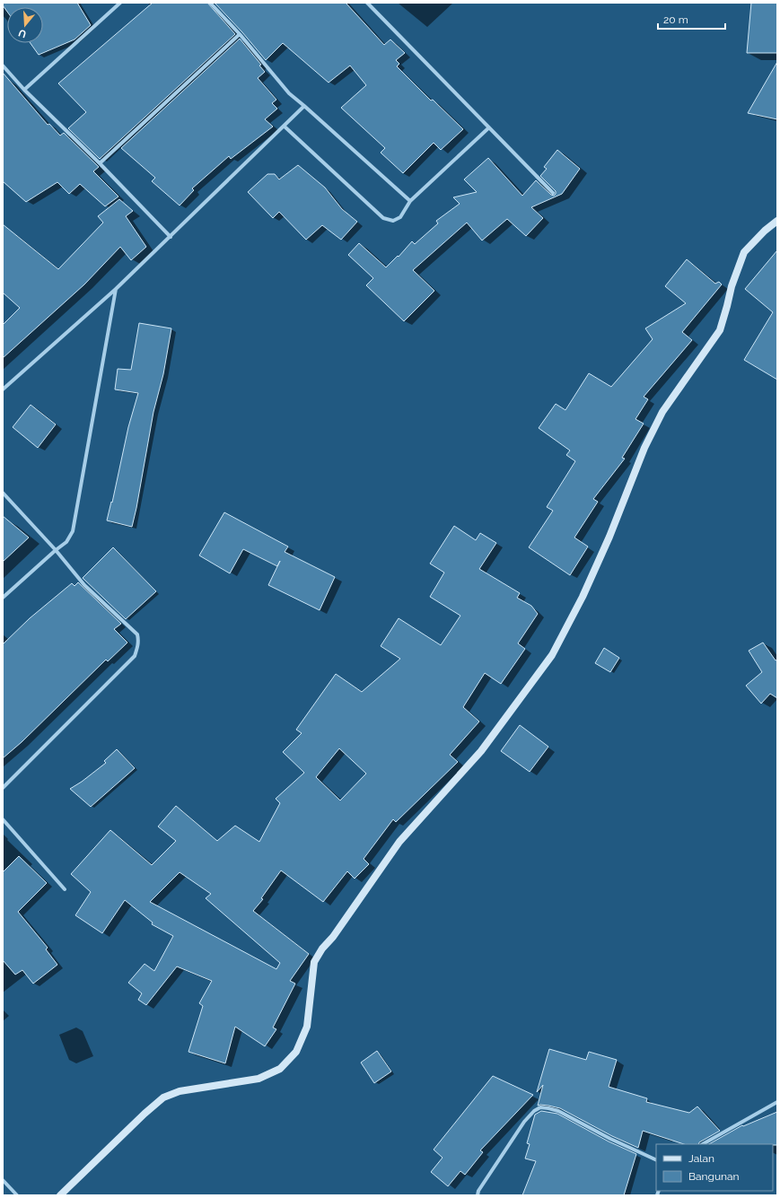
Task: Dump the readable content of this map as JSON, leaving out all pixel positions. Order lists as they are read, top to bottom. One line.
{"legend":["Jalan","Bangunan"],"scale_bar":"20 m","north":"bottom"}
